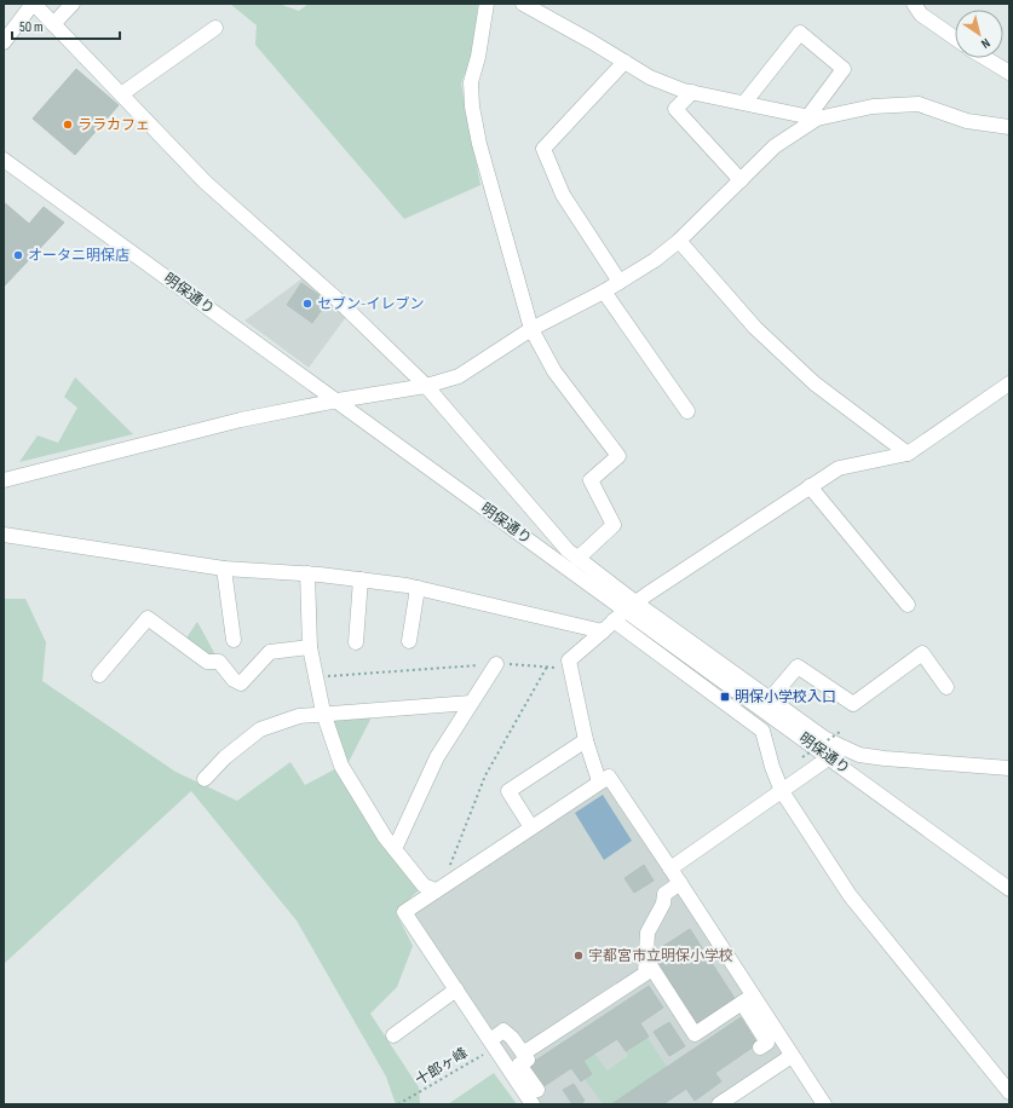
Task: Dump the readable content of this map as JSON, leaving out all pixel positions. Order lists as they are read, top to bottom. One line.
{"streets":{"street":["明保通り"],"path":["十郎ヶ峰"]},"places":{"other":["ララカフェ","オータニ明保店","セブン-イレブン","宇都宮市立明保小学校"],"transit":["明保小学校入口"]},"scale_bar":"50 m","north":"bottom right"}
